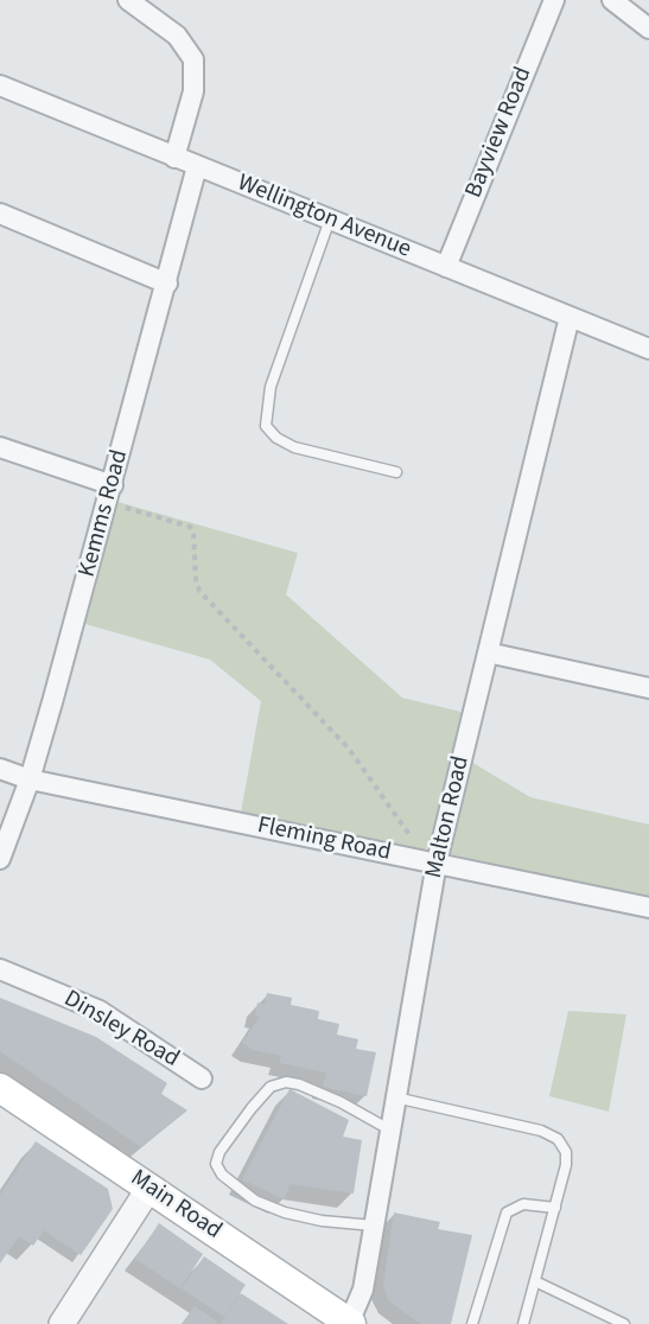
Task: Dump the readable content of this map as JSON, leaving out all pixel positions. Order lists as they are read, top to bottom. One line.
{"streets":{"main road":["Main Road"],"street":["Bayview Road","Wellington Avenue","Kemms Road","Malton Road","Fleming Road","Dinsley Road"]},"crossings":[["Bayview Road","Wellington Avenue"],["Wellington Avenue","Kemms Road"],["Wellington Avenue","Malton Road"],["Kemms Road","Fleming Road"],["Malton Road","Fleming Road"],["Malton Road","Main Road"]]}
